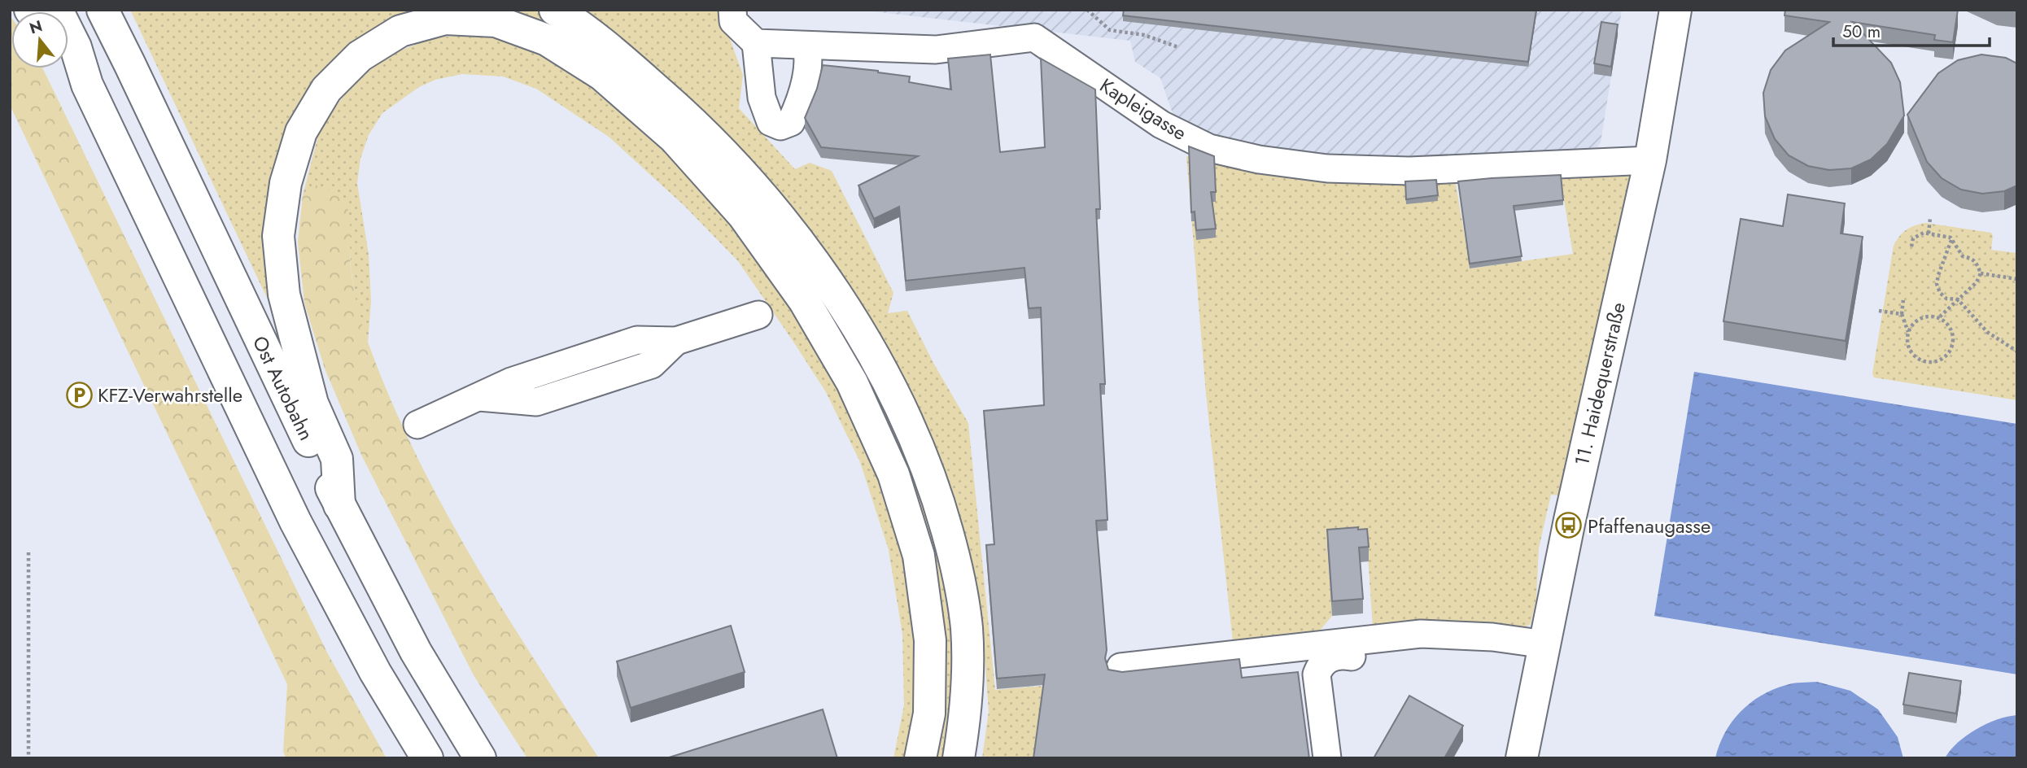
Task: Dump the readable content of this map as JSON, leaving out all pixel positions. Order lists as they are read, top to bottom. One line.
{"streets":{"main road":["11. Haidequerstraße","Ost Autobahn"],"street":["Kapleigasse"]},"crossings":[["Kapleigasse","11. Haidequerstraße"]],"places":{"parking":["KFZ-Verwahrstelle"],"bus stop":["Pfaffenaugasse"]},"scale_bar":"50 m","north":"top"}
